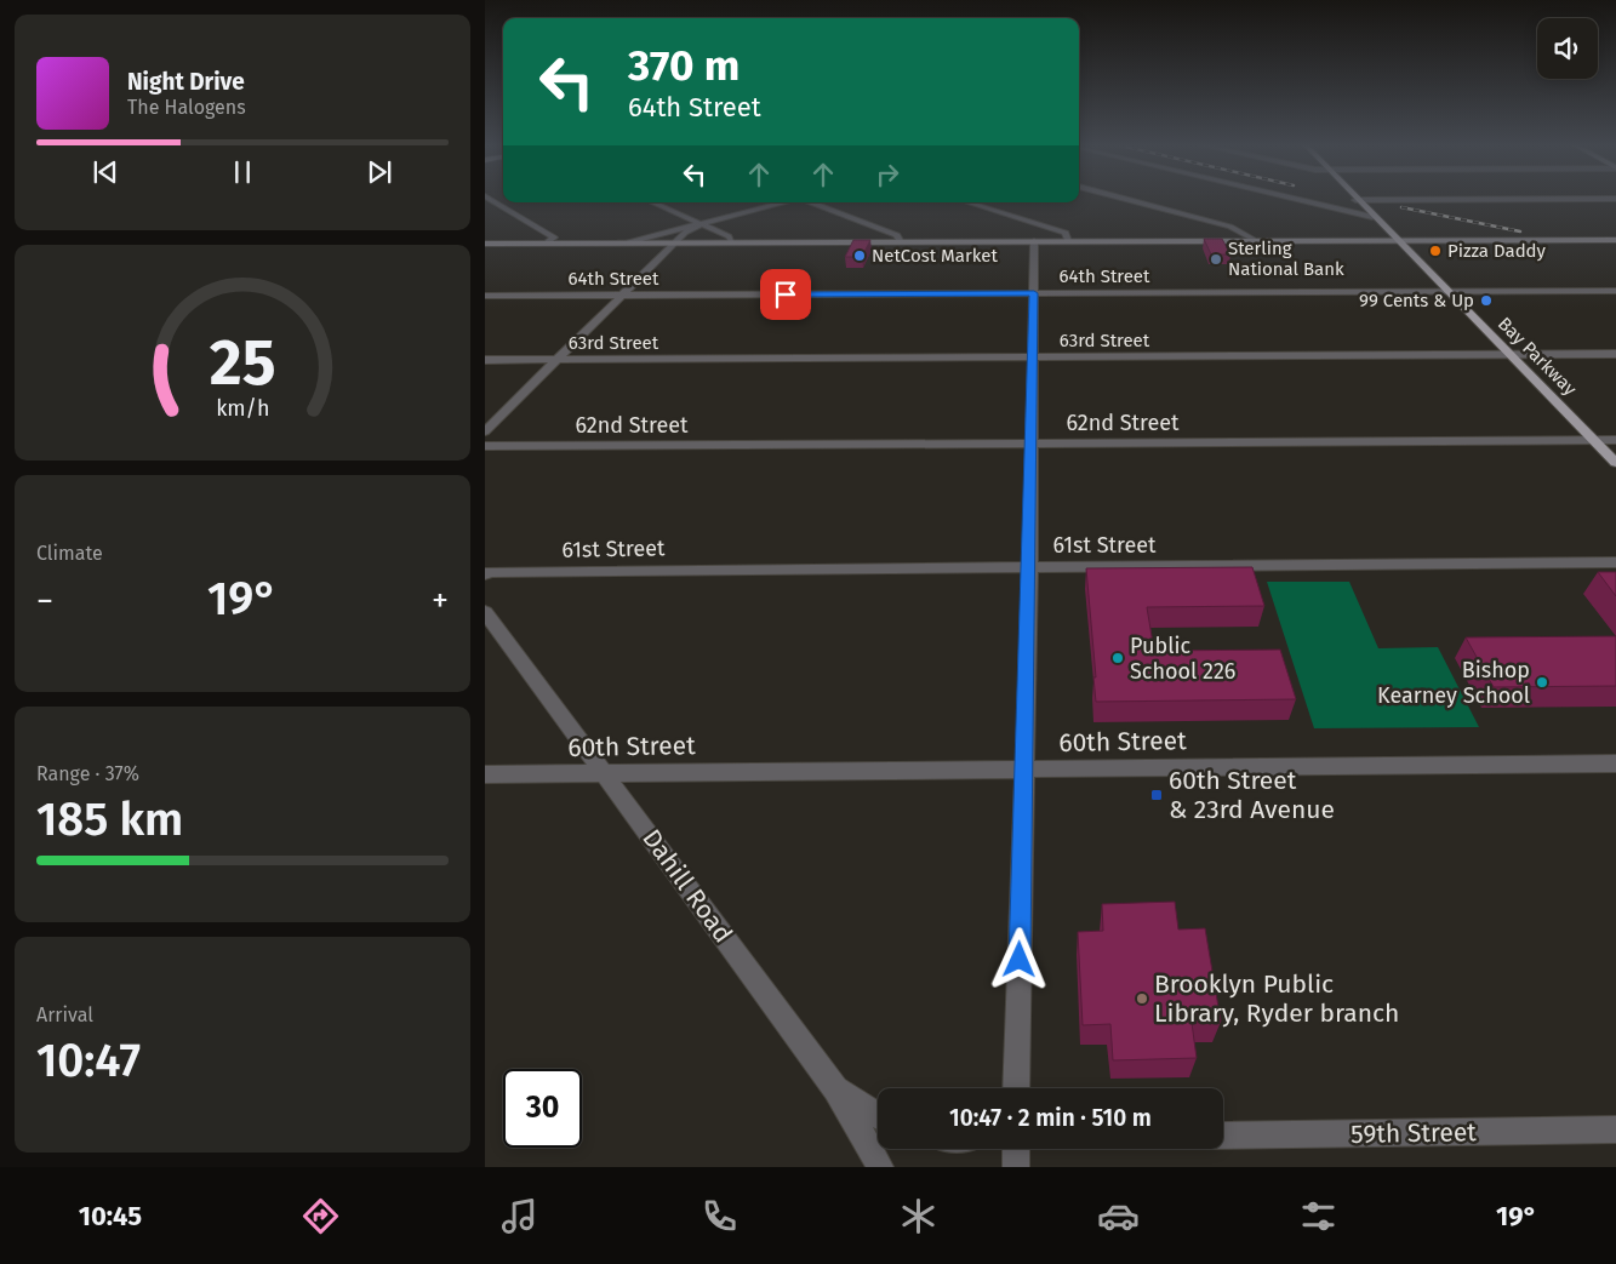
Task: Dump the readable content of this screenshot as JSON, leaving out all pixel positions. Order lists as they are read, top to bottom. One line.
{"streets":{"main road":["Bay Parkway"],"street":["64th Street","63rd Street","62nd Street","61st Street","60th Street","Dahill Road","59th Street"]},"crossings":[["64th Street","Bay Parkway"],["63rd Street","Bay Parkway"],["Bay Parkway","62nd Street"],["60th Street","Dahill Road"]],"places":{"other":["Pizza Daddy","NetCost Market","Sterling National Bank","99 Cents & Up","Public School 226","Bishop Kearney School","Brooklyn Public Library, Ryder branch"],"transit":["60th Street & 23rd Avenue"]},"page":{"turn":["370 m","64th Street"],"song":["Night Drive","The Halogens"],"tile":["Climate",["Range · 37%","185 km"],["Arrival","10:47"]],"heat":["−","19°","+"],"limit":"30","trip":"10:47 · 2 min · 510 m","tabs":["10:45","19°"],"gauge":["25","km/h"]}}
